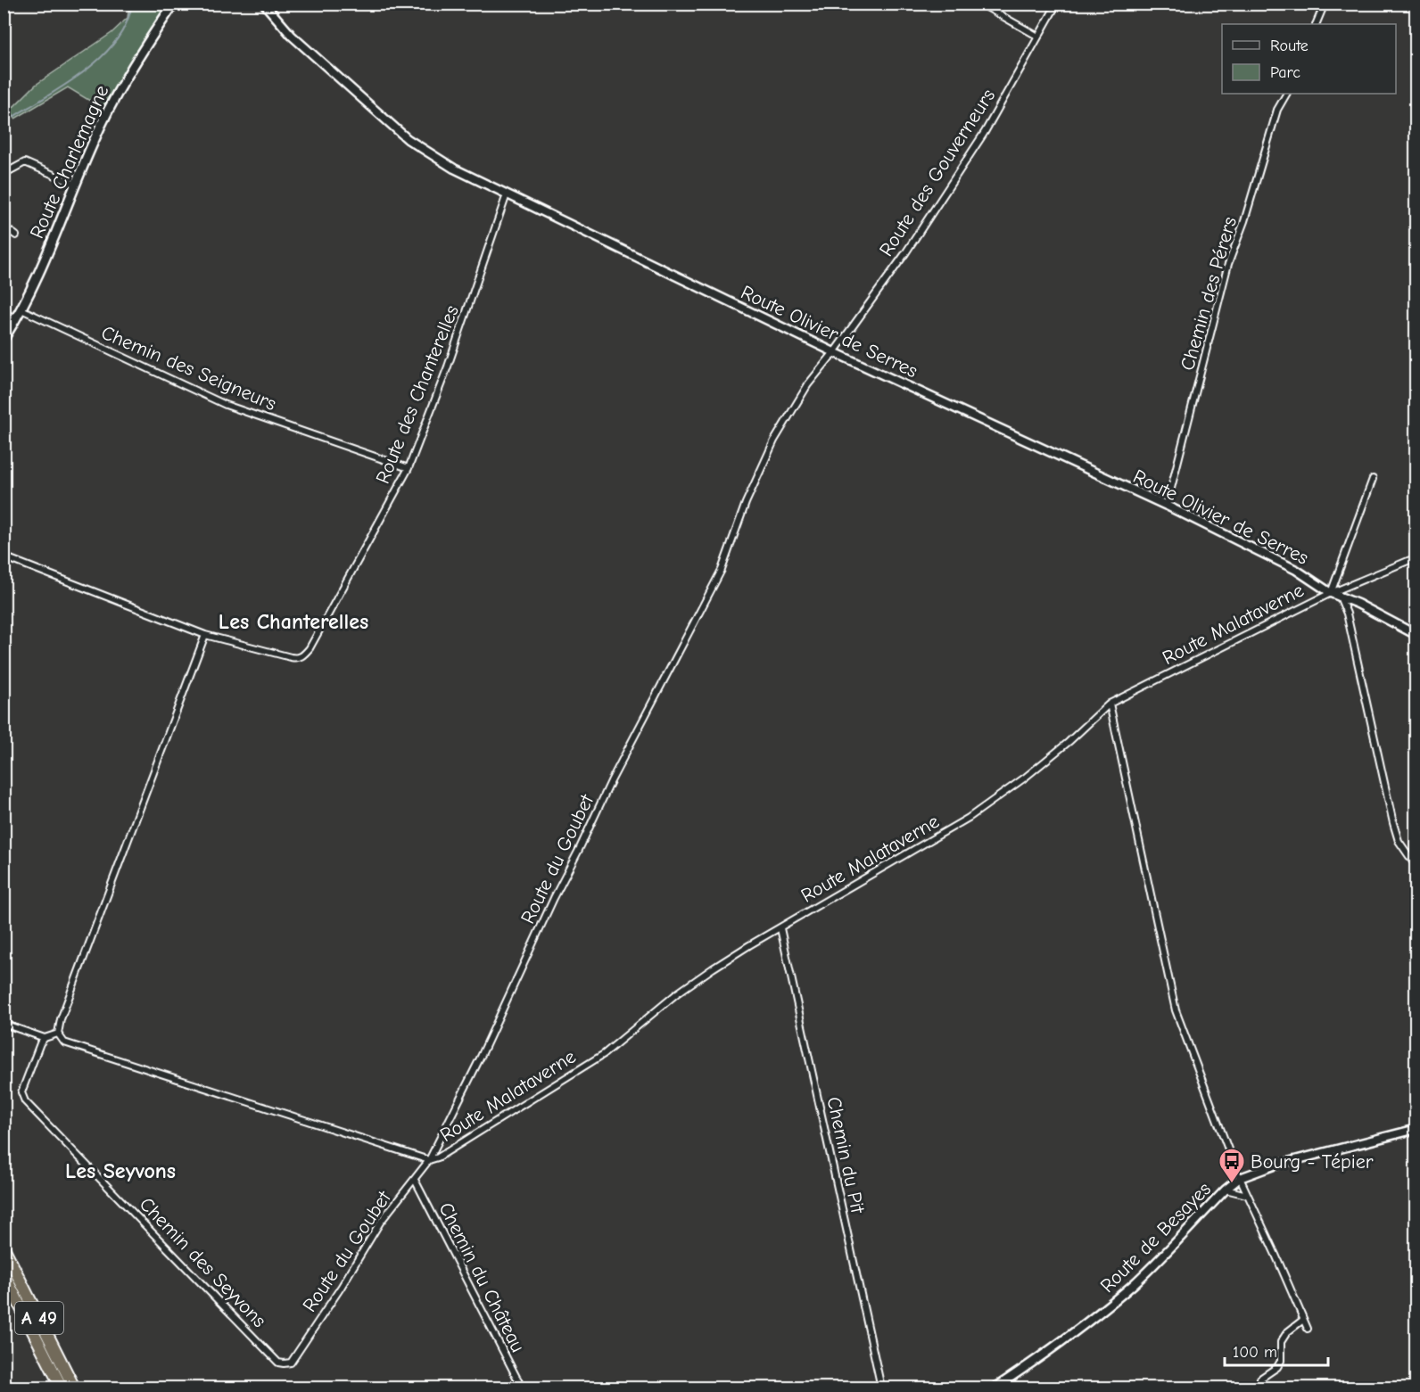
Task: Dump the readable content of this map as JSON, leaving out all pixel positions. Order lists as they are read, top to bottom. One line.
{"streets":{"highway":["A 49"],"main road":["Route Charlemagne"],"street":["Route des Gouverneurs","Chemin des Pérers","Route Olivier de Serres","Chemin des Seigneurs","Route des Chanterelles","Route Malataverne","Route du Goubet","Chemin du Pit","Route de Besayes","Chemin des Seyvons","Chemin du Château"]},"crossings":[["Route Charlemagne","Chemin des Seigneurs"],["Route des Gouverneurs","Route Olivier de Serres"],["Route des Gouverneurs","Route du Goubet"],["Chemin des Pérers","Route Olivier de Serres"],["Route Olivier de Serres","Route des Chanterelles"],["Route Olivier de Serres","Route Malataverne"],["Route Olivier de Serres","Route du Goubet"],["Chemin des Seigneurs","Route des Chanterelles"],["Route Malataverne","Route du Goubet"],["Route Malataverne","Chemin du Pit"],["Route du Goubet","Chemin des Seyvons"],["Route du Goubet","Chemin du Château"]],"districts":["Les Chanterelles","Les Seyvons"],"places":{"bus stop":["Bourg - Tépier"]},"legend":["Route","Parc"],"scale_bar":"100 m"}
